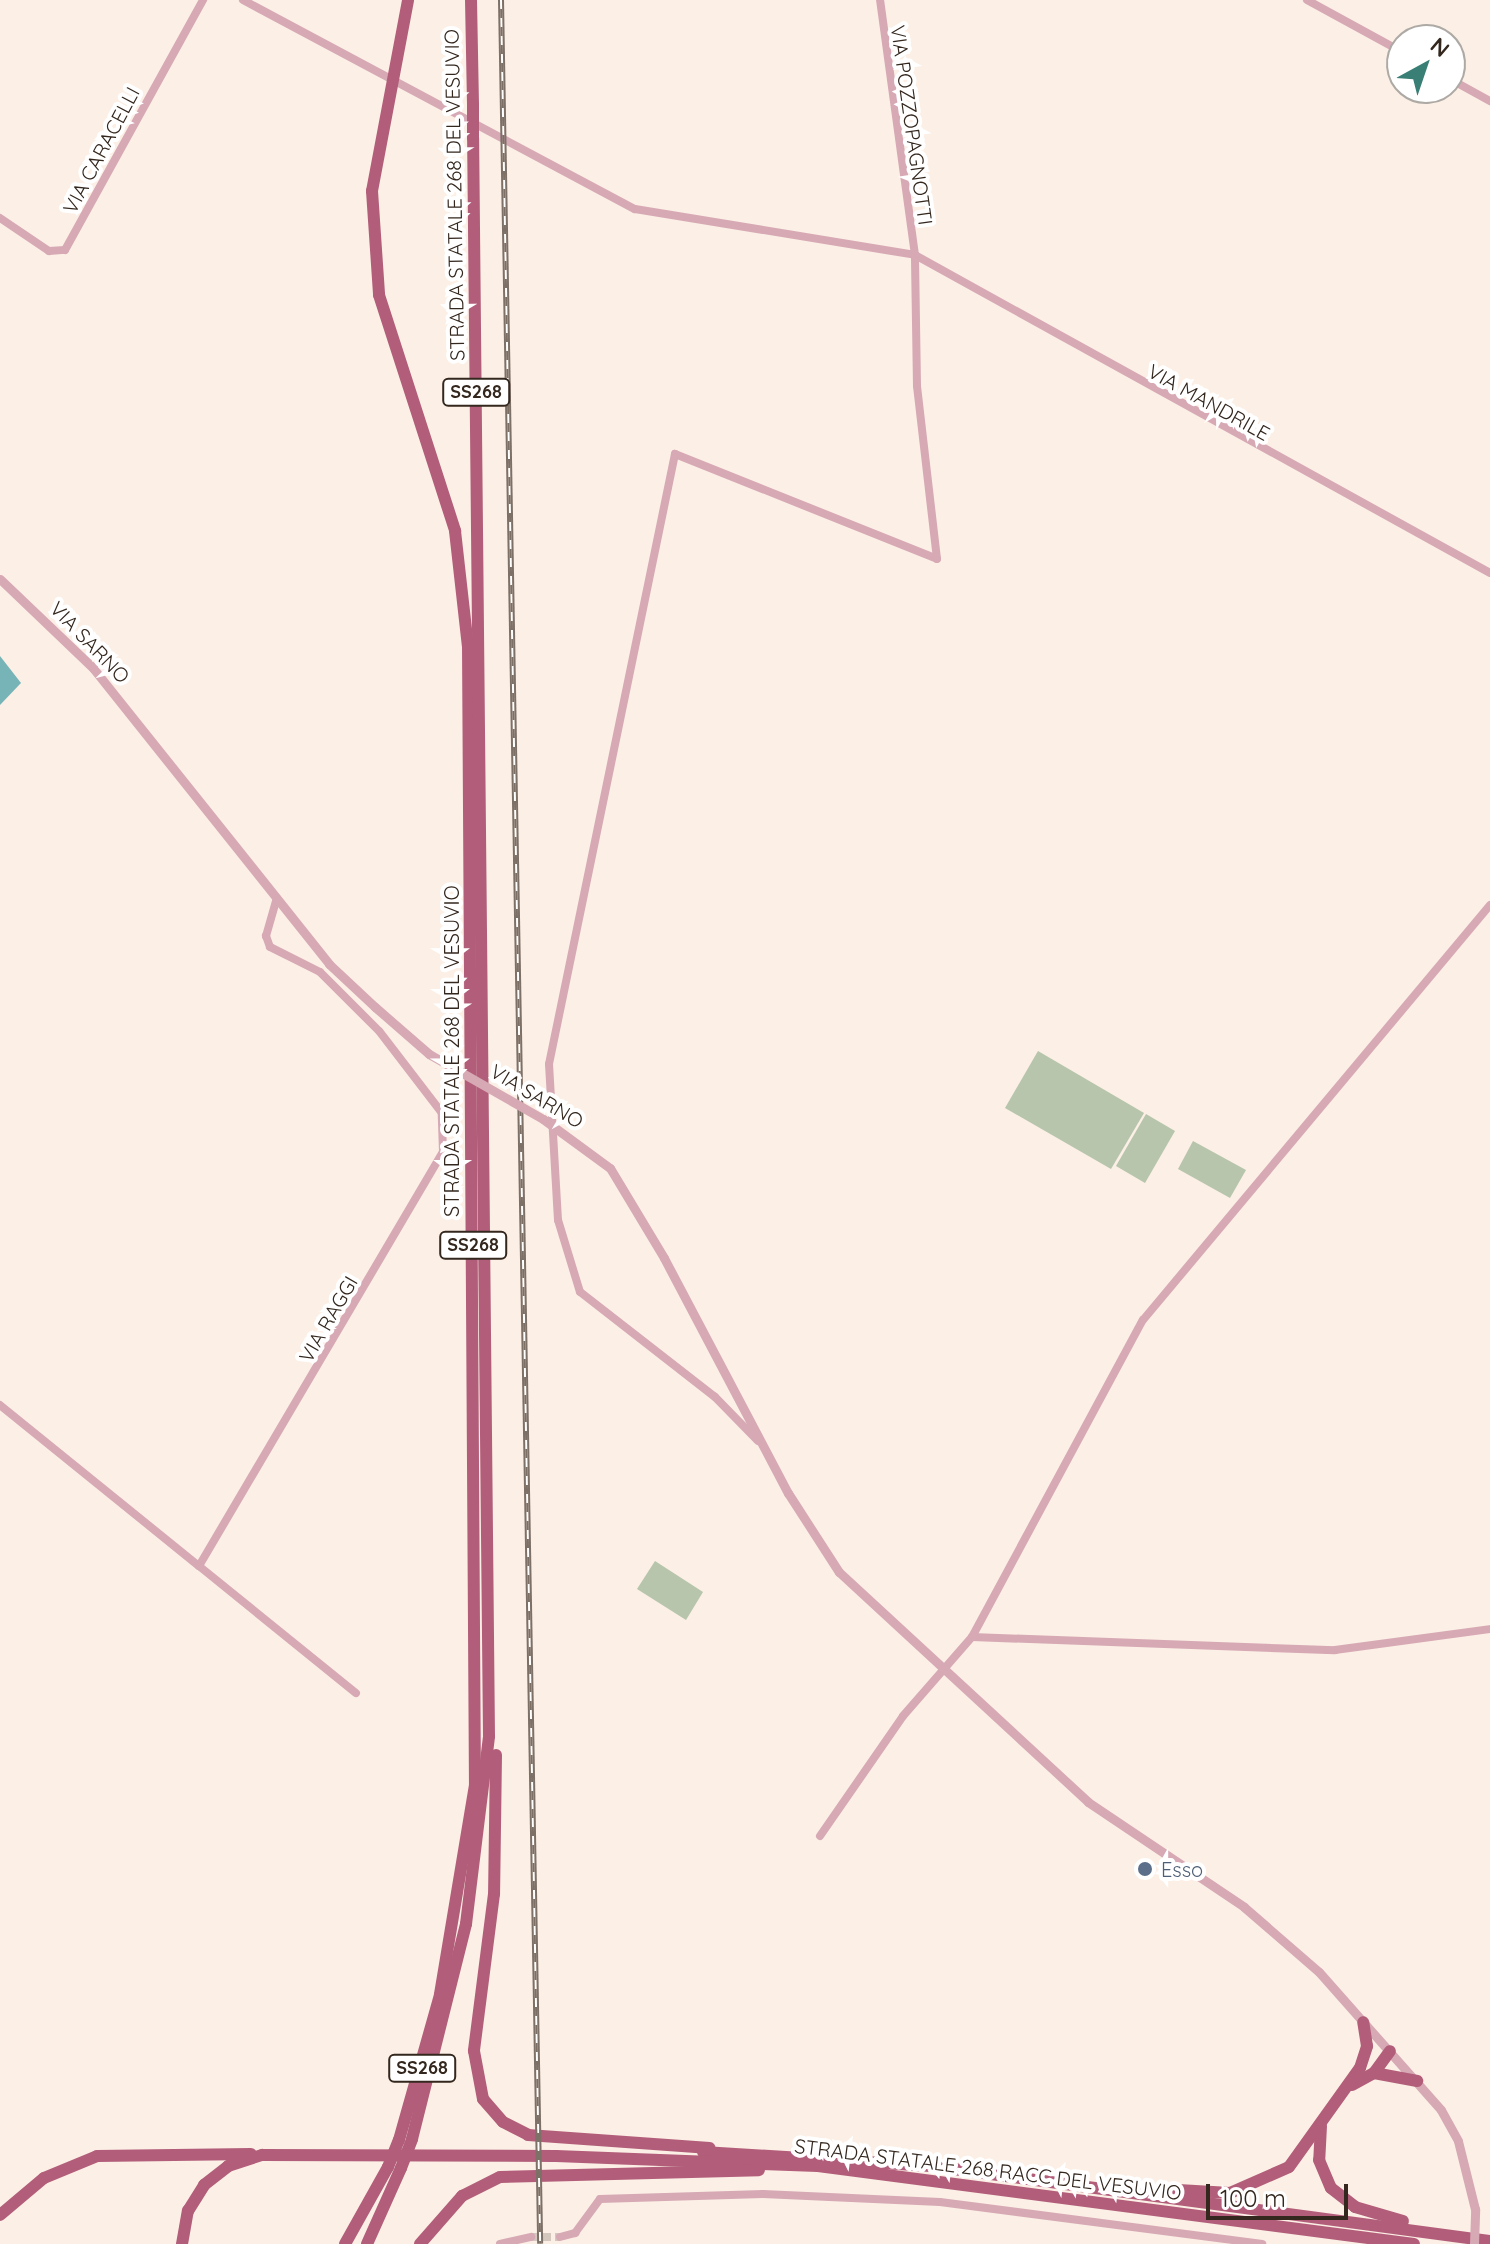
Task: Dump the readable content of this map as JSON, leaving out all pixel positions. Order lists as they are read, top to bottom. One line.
{"streets":{"highway":["STRADA STATALE 268 DEL VESUVIO","SS268","STRADA STATALE 268 RACC DEL VESUVIO"],"street":["VIA POZZOPAGNOTTI","VIA CARACELLI","VIA MANDRILE","VIA SARNO","VIA RAGGI"]},"crossings":[["VIA POZZOPAGNOTTI","VIA MANDRILE"],["VIA POZZOPAGNOTTI","VIA SARNO"],["VIA SARNO","VIA RAGGI"]],"places":["Esso"],"scale_bar":"100 m","north":"top right"}
